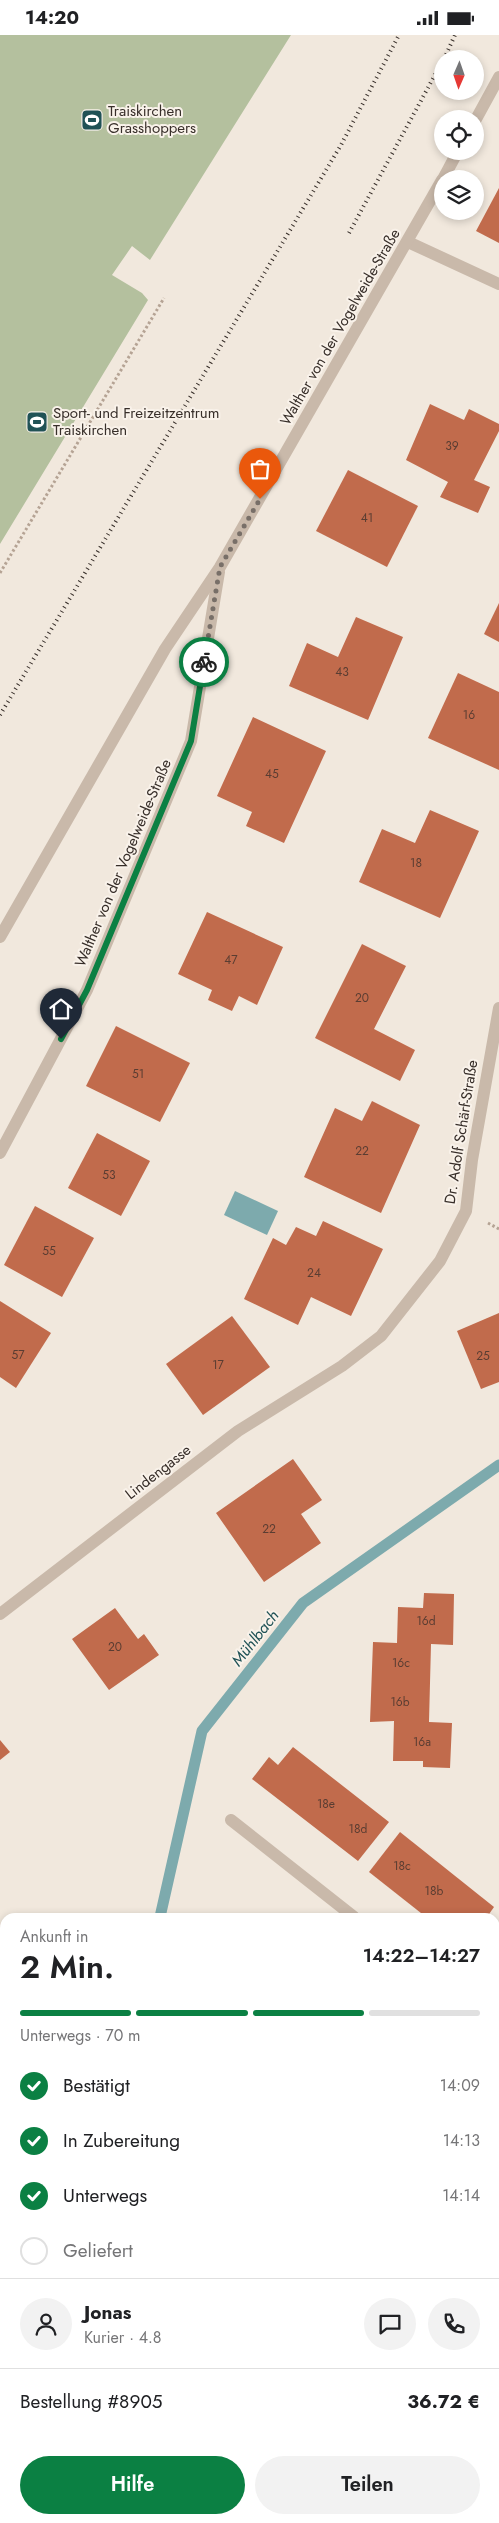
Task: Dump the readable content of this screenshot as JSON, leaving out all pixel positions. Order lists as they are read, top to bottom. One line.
{"streets":{"street":["Walther von der Vogelweide-Straße","Dr. Adolf Schärf-Straße","Lindengasse"]},"crossings":[["Dr. Adolf Schärf-Straße","Lindengasse"]],"water":["Mühlbach"],"places":{"sports":["Traiskirchen Grasshoppers","Sport- und Freizeitzentrum Traiskirchen"]},"house_numbers":["39","41","43","16","45","18","47","20","51","22","53","55","24","57","25","17","22","16d","20","16c","16b","16a","18e","18d","18c","18b"],"north":"bottom","page":{"status":"14:20","heading":["2 Min.","Ankunft in","14:22–14:27"],"panel":["Jonas","Kurier · 4.8","Bestellung #8905","36.72 €"],"bar":"Unterwegs · 70 m","list":[["Bestätigt","14:09"],["In Zubereitung","14:13"],["Unterwegs","14:14"],"Geliefert"],"buttons":["Hilfe","Teilen"]}}
